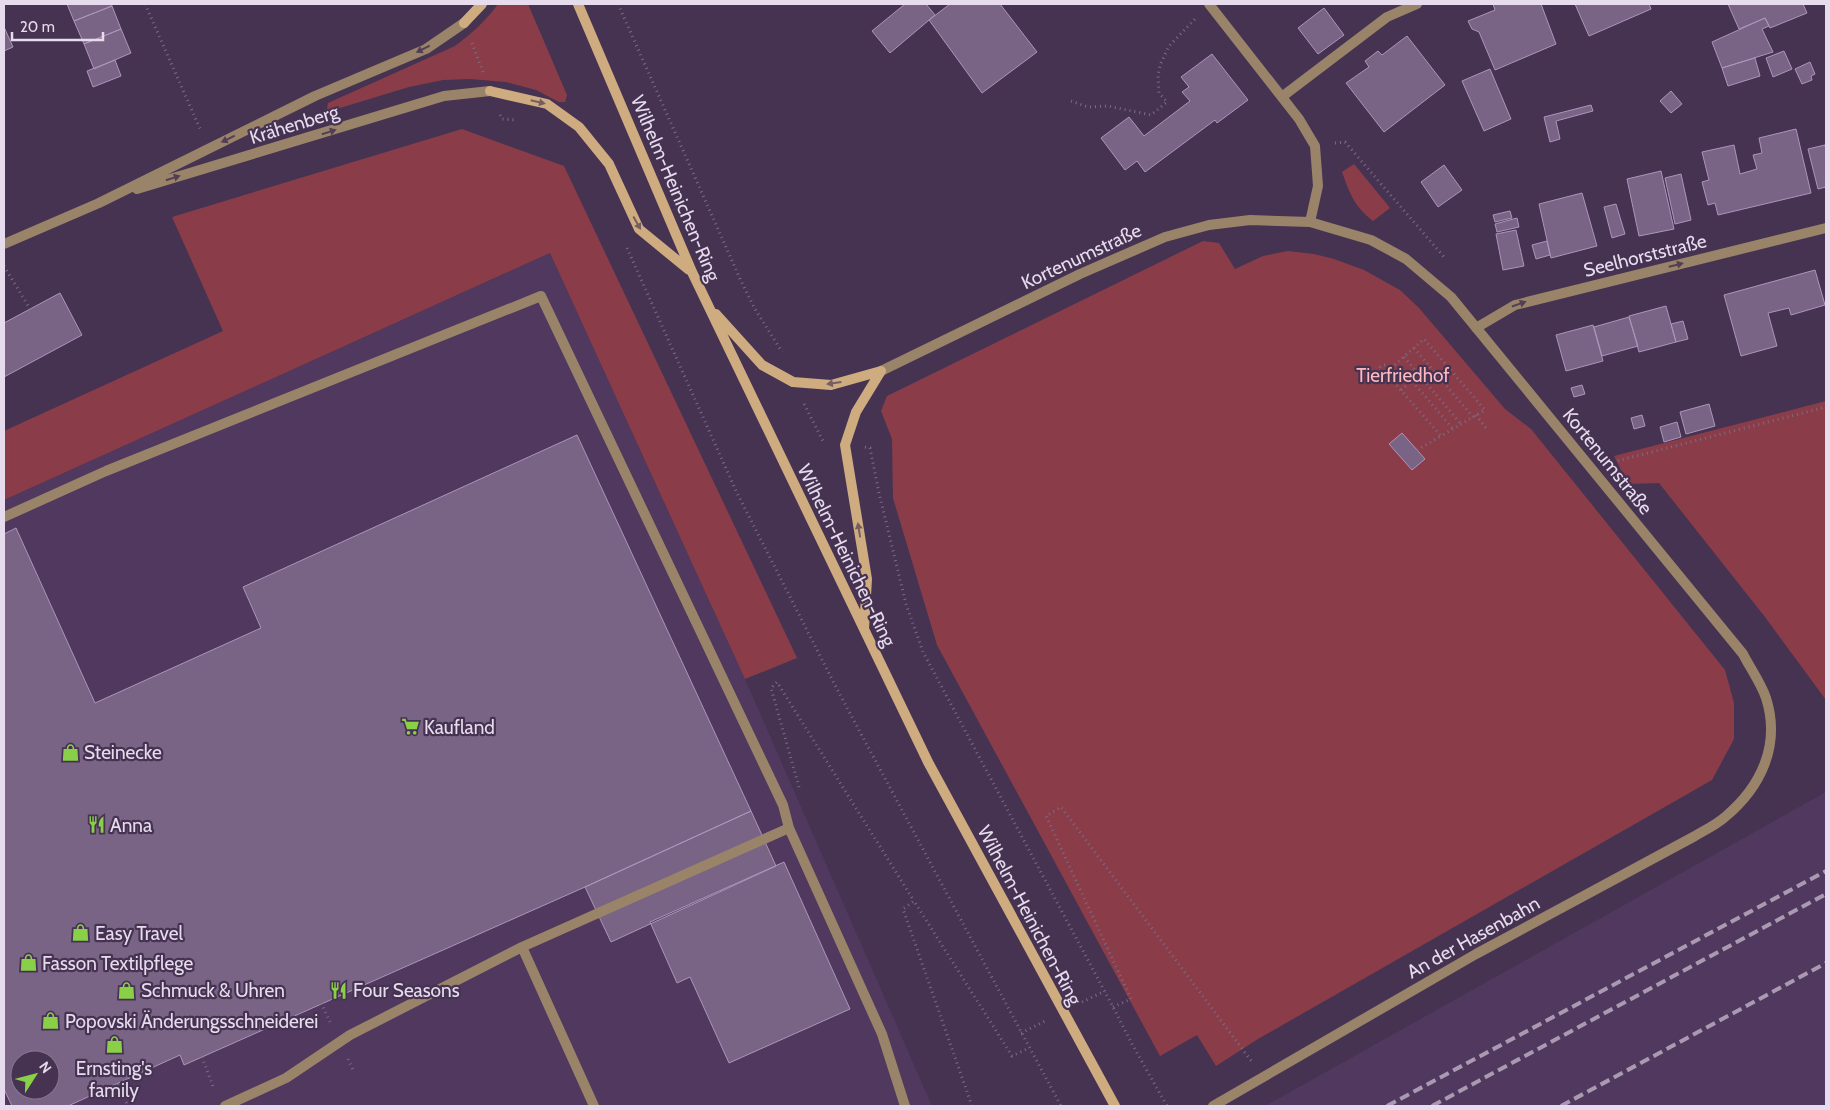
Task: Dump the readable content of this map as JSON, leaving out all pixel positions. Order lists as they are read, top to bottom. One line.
{"streets":{"main road":["Wilhelm-Heinichen-Ring"],"street":["Krähenberg","Seelhorststraße","Kortenumstraße","An der Hasenbahn"]},"crossings":[["Seelhorststraße","Kortenumstraße"],["Kortenumstraße","An der Hasenbahn"]],"one_way":["Seelhorststraße"],"parks":["Tierfriedhof"],"places":{"supermarket":["Kaufland"],"shop":["Steinecke","Easy Travel","Fasson Textilpflege","Schmuck & Uhren","Popovski Änderungsschneiderei","Ernsting's family"],"restaurant":["Anna","Four Seasons"]},"scale_bar":"20 m","north":"top right"}
